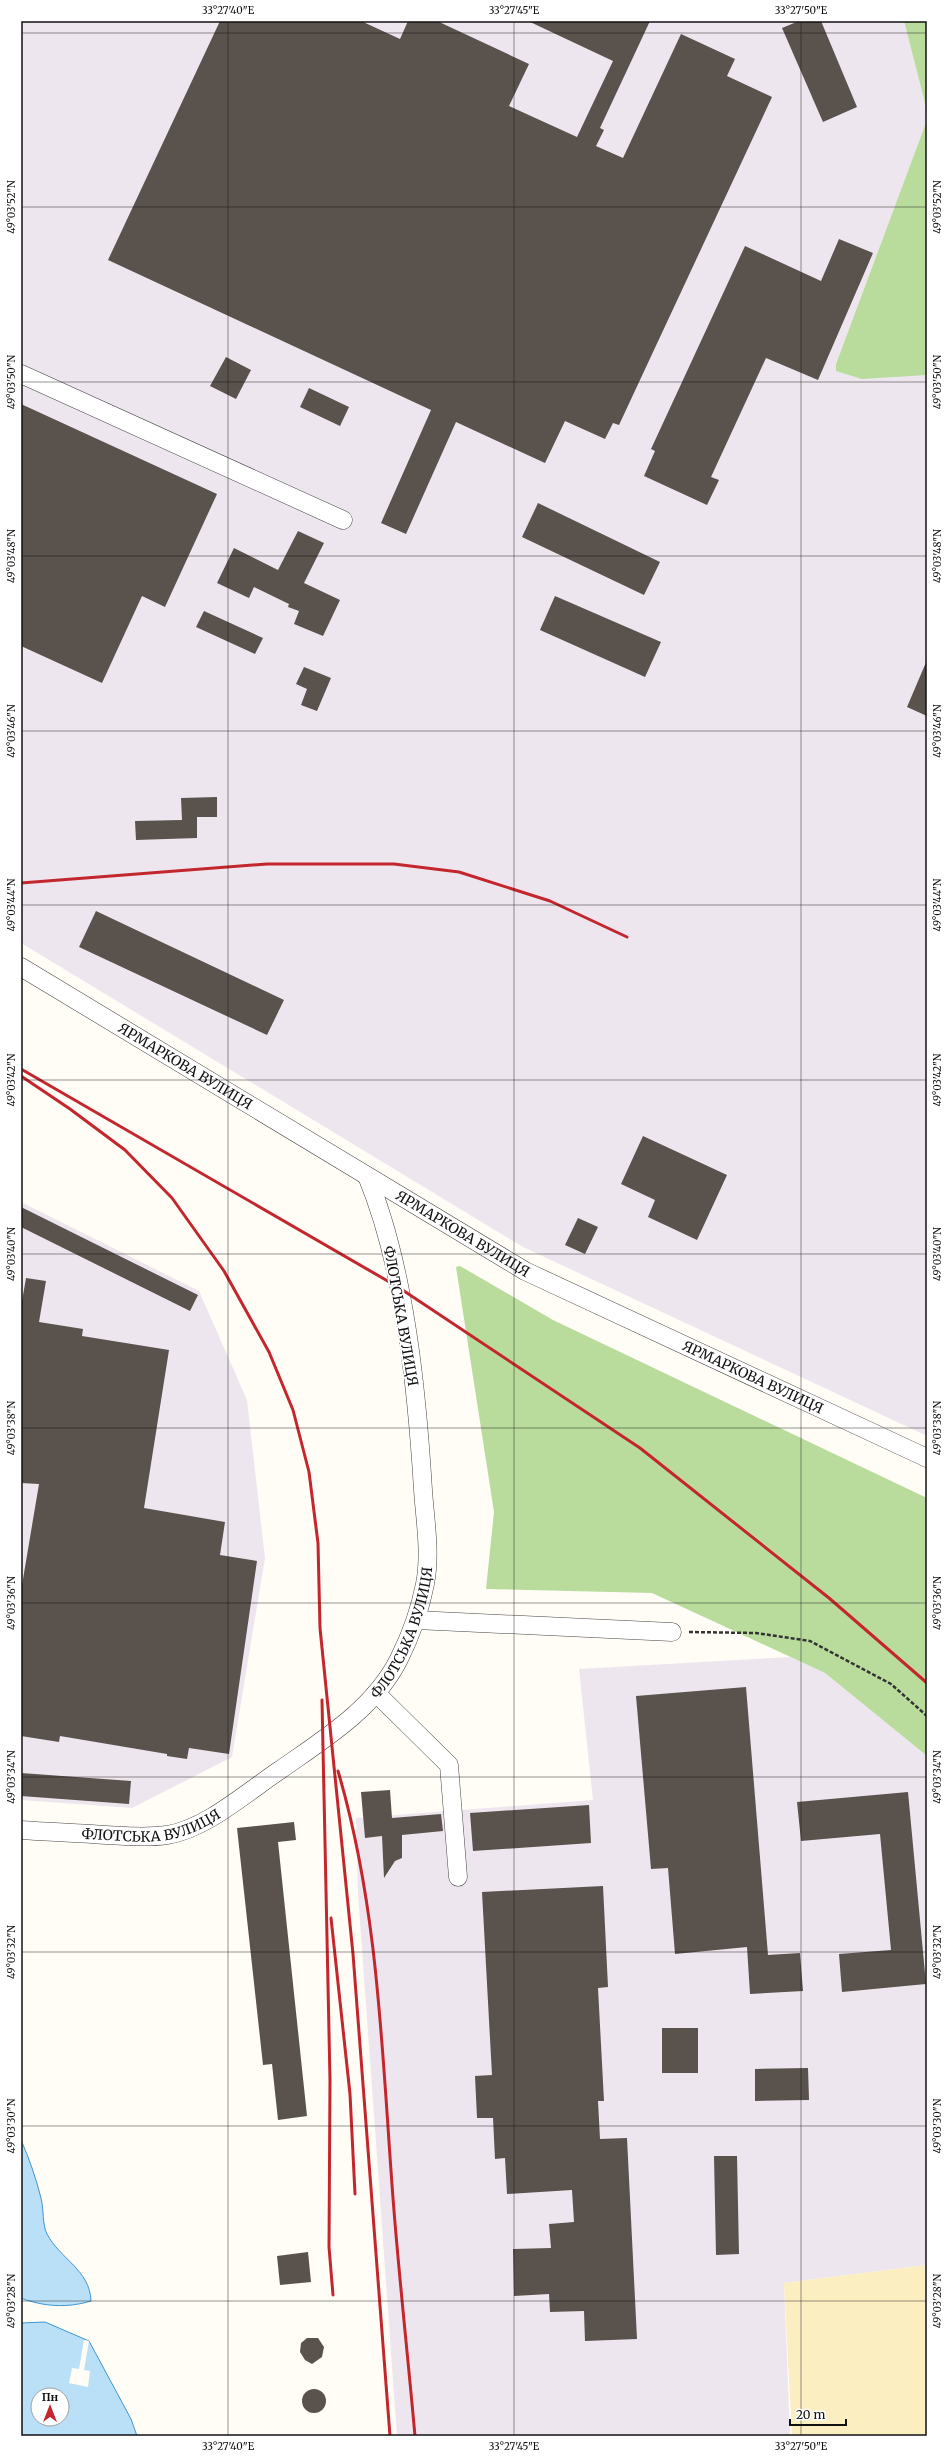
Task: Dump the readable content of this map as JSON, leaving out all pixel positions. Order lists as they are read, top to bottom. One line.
{"streets":{"street":["ЯРМАРКОВА ВУЛИЦЯ","ФЛОТСЬКА ВУЛИЦЯ"]},"crossings":[["ЯРМАРКОВА ВУЛИЦЯ","ФЛОТСЬКА ВУЛИЦЯ"]],"scale_bar":"20 m","north":"top","coordinates":["33°27'40\"E","33°27'45\"E","33°27'50\"E","49°03'52\"N","49°03'50\"N","49°03'48\"N","49°03'46\"N","49°03'44\"N","49°03'42\"N","49°03'40\"N","49°03'38\"N","49°03'36\"N","49°03'34\"N","49°03'32\"N","49°03'30\"N","49°03'28\"N"]}
